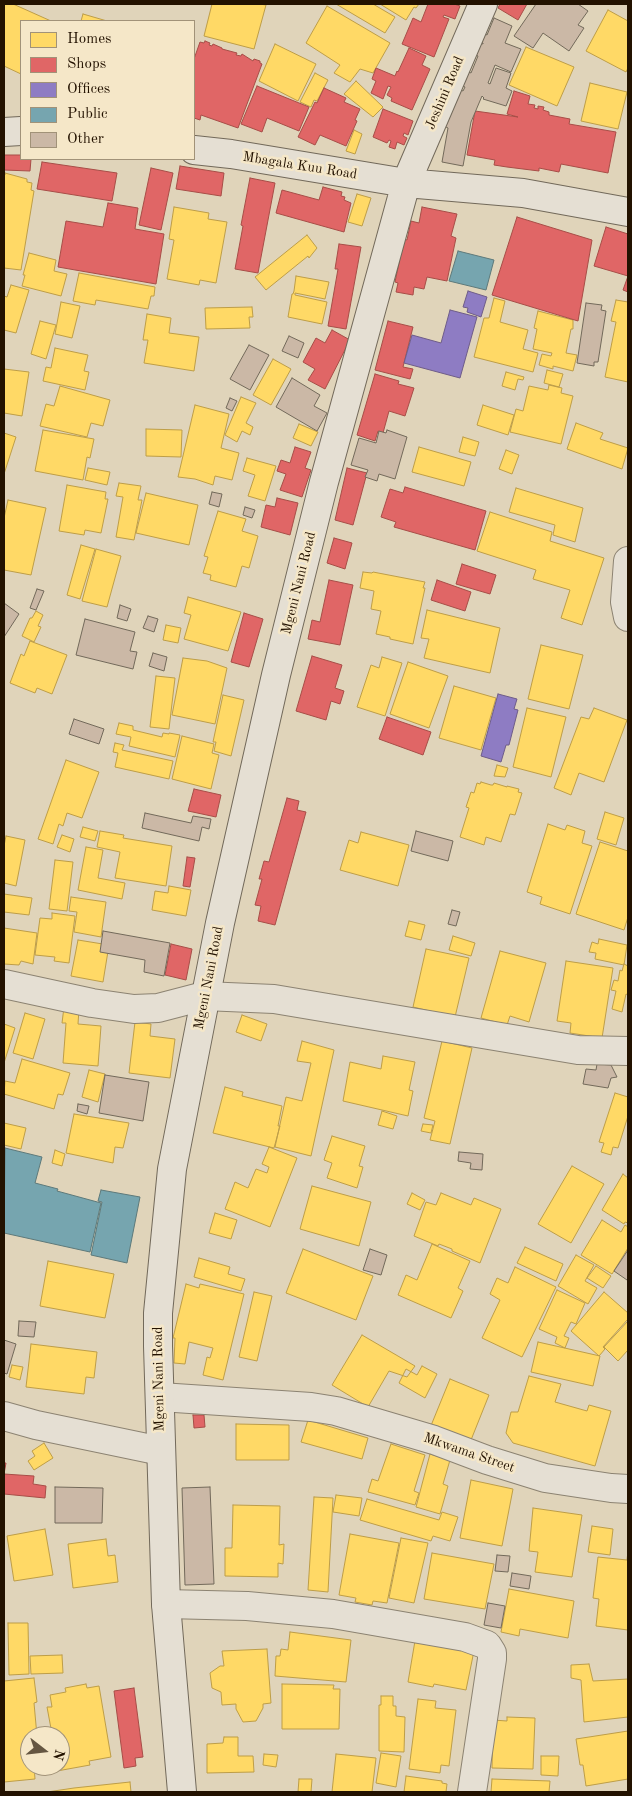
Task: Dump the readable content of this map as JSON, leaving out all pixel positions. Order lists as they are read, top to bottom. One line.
{"streets":{"street":["Jeshini Road","Mbagala Kuu Road","Mgeni Nani Road","Mkwama Street"]},"crossings":[["Jeshini Road","Mbagala Kuu Road"],["Jeshini Road","Mgeni Nani Road"],["Mbagala Kuu Road","Mgeni Nani Road"],["Mgeni Nani Road","Mkwama Street"]],"legend":["Homes","Shops","Offices","Public","Other"],"north":"right"}
